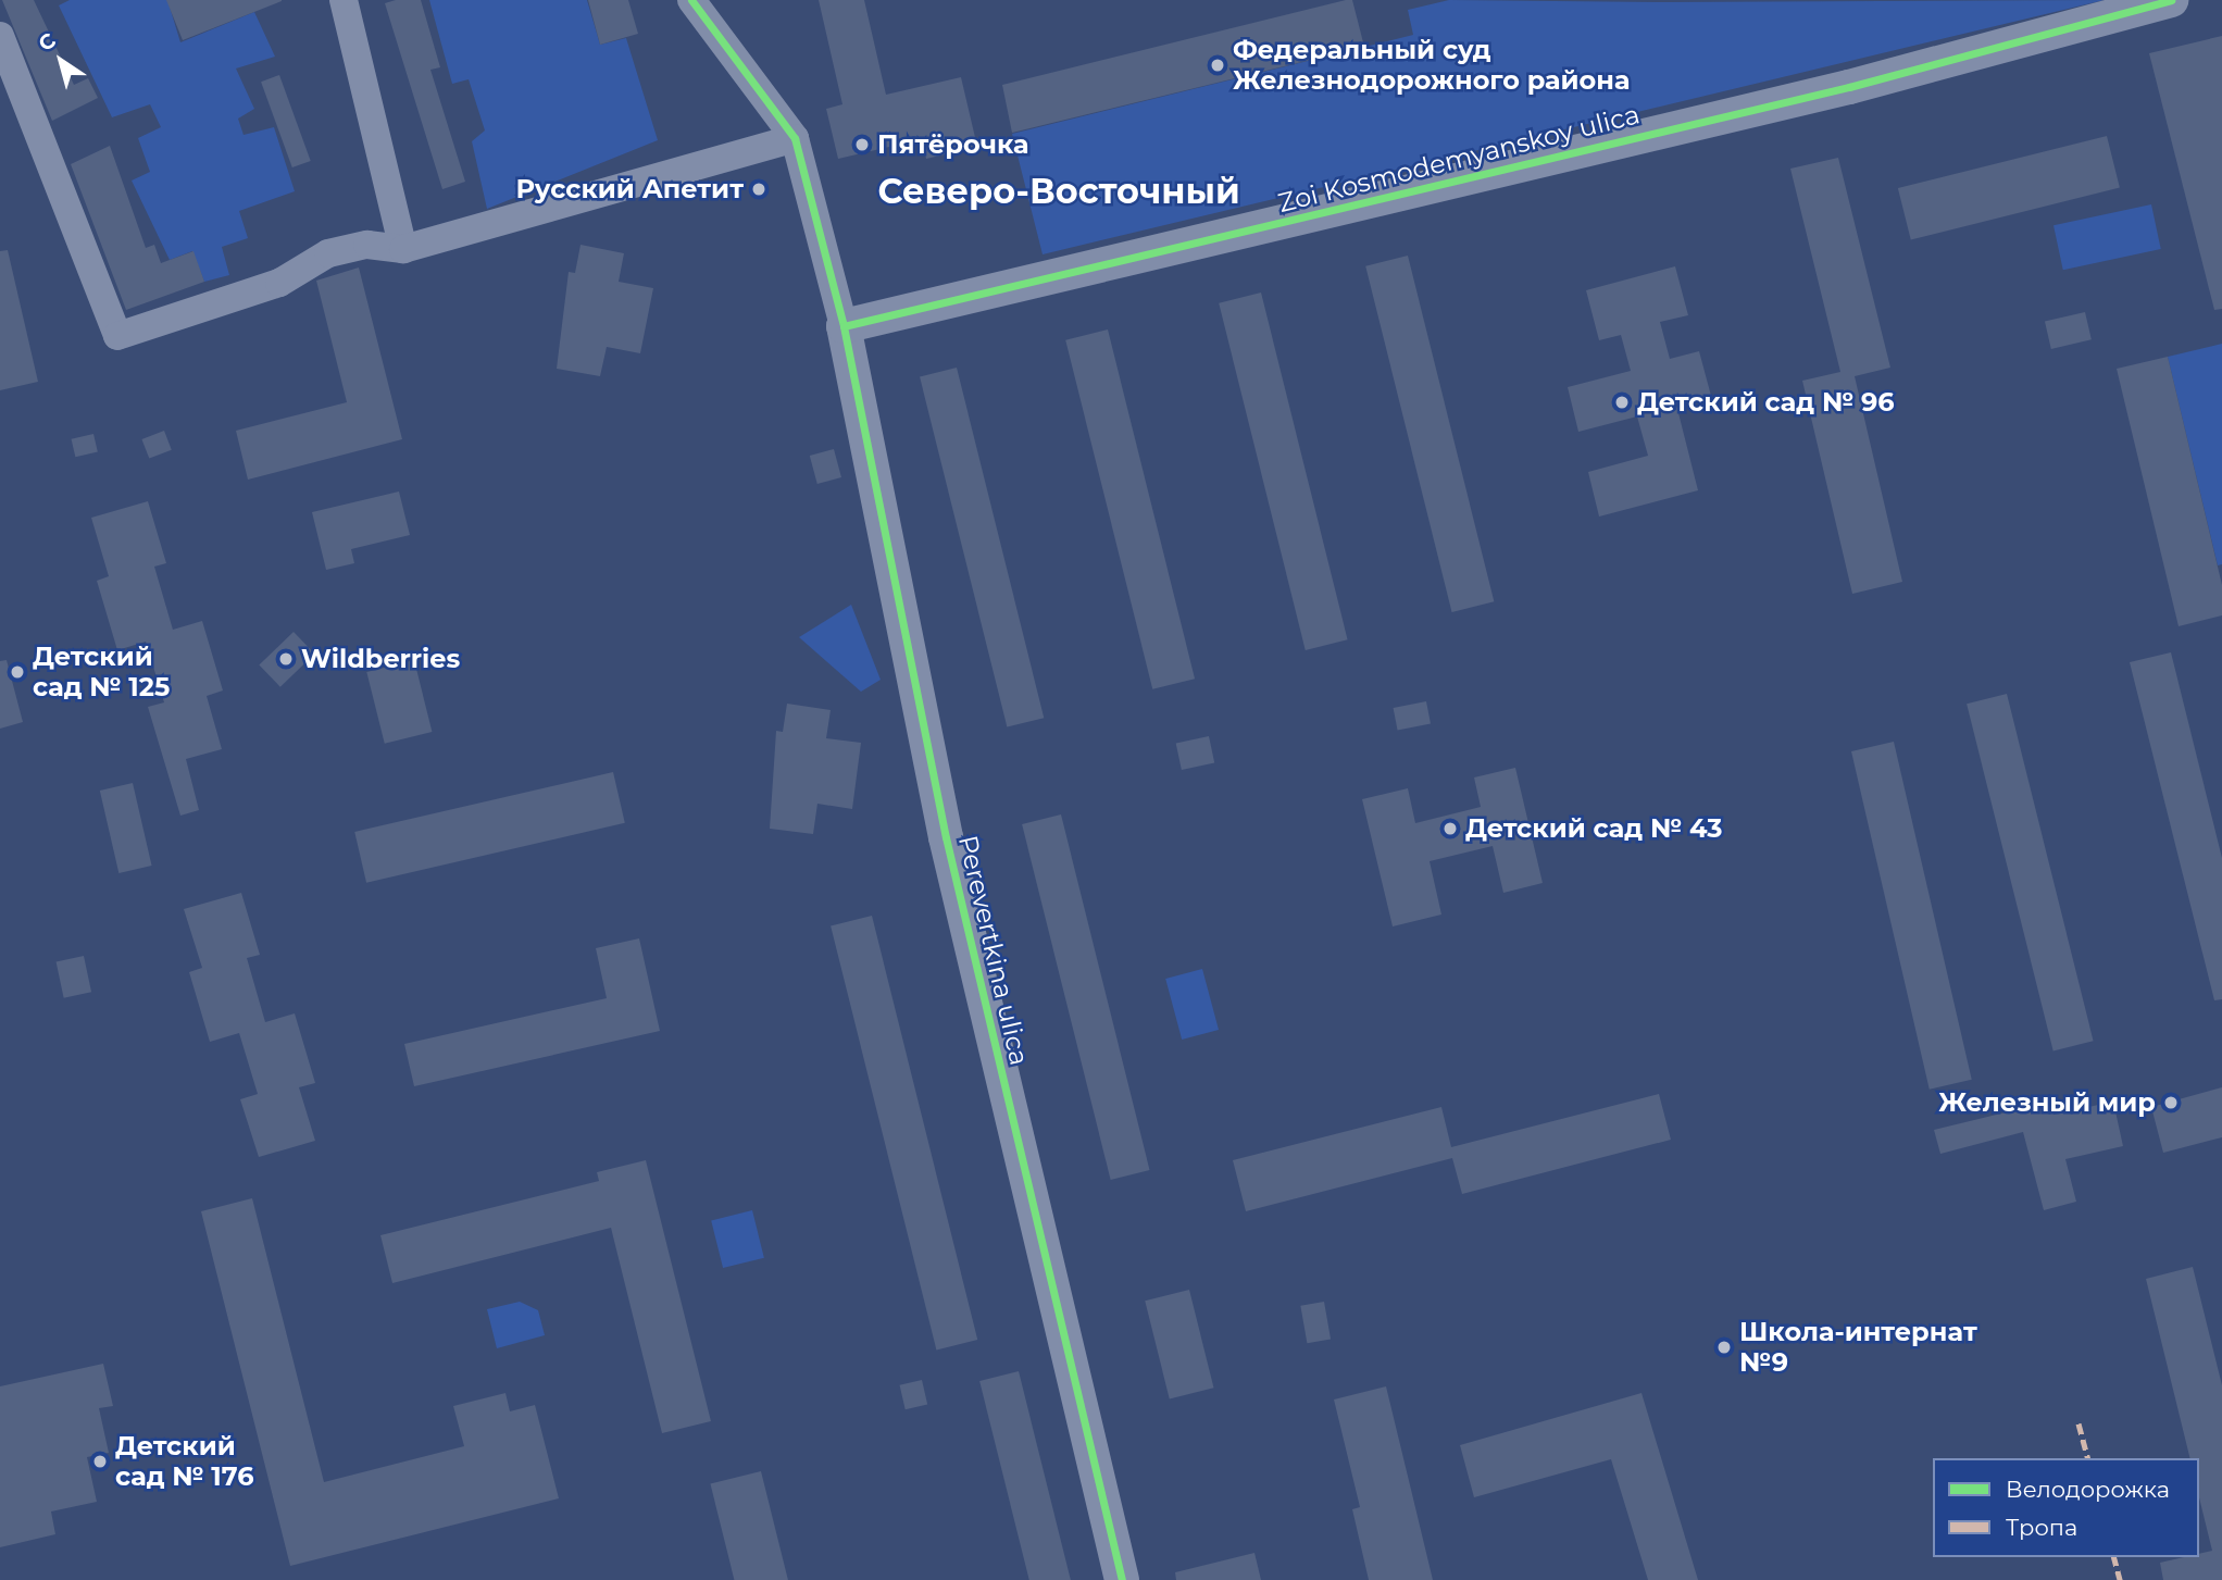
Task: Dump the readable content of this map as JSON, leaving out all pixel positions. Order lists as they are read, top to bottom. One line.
{"streets":{"street":["Zoi Kosmodemyanskoy ulica","Perevertkina ulica"]},"crossings":[["Zoi Kosmodemyanskoy ulica","Perevertkina ulica"]],"districts":["Северо-Восточный"],"places":["Федеральный суд Железнодорожного района","Пятёрочка","Русский Апетит","Детский сад № 96","Wildberries","Детский сад № 125","Детский сад № 43","Железный мир","Школа-интернат №9","Детский сад № 176"],"legend":["Велодорожка","Тропа"],"north":"top left"}
